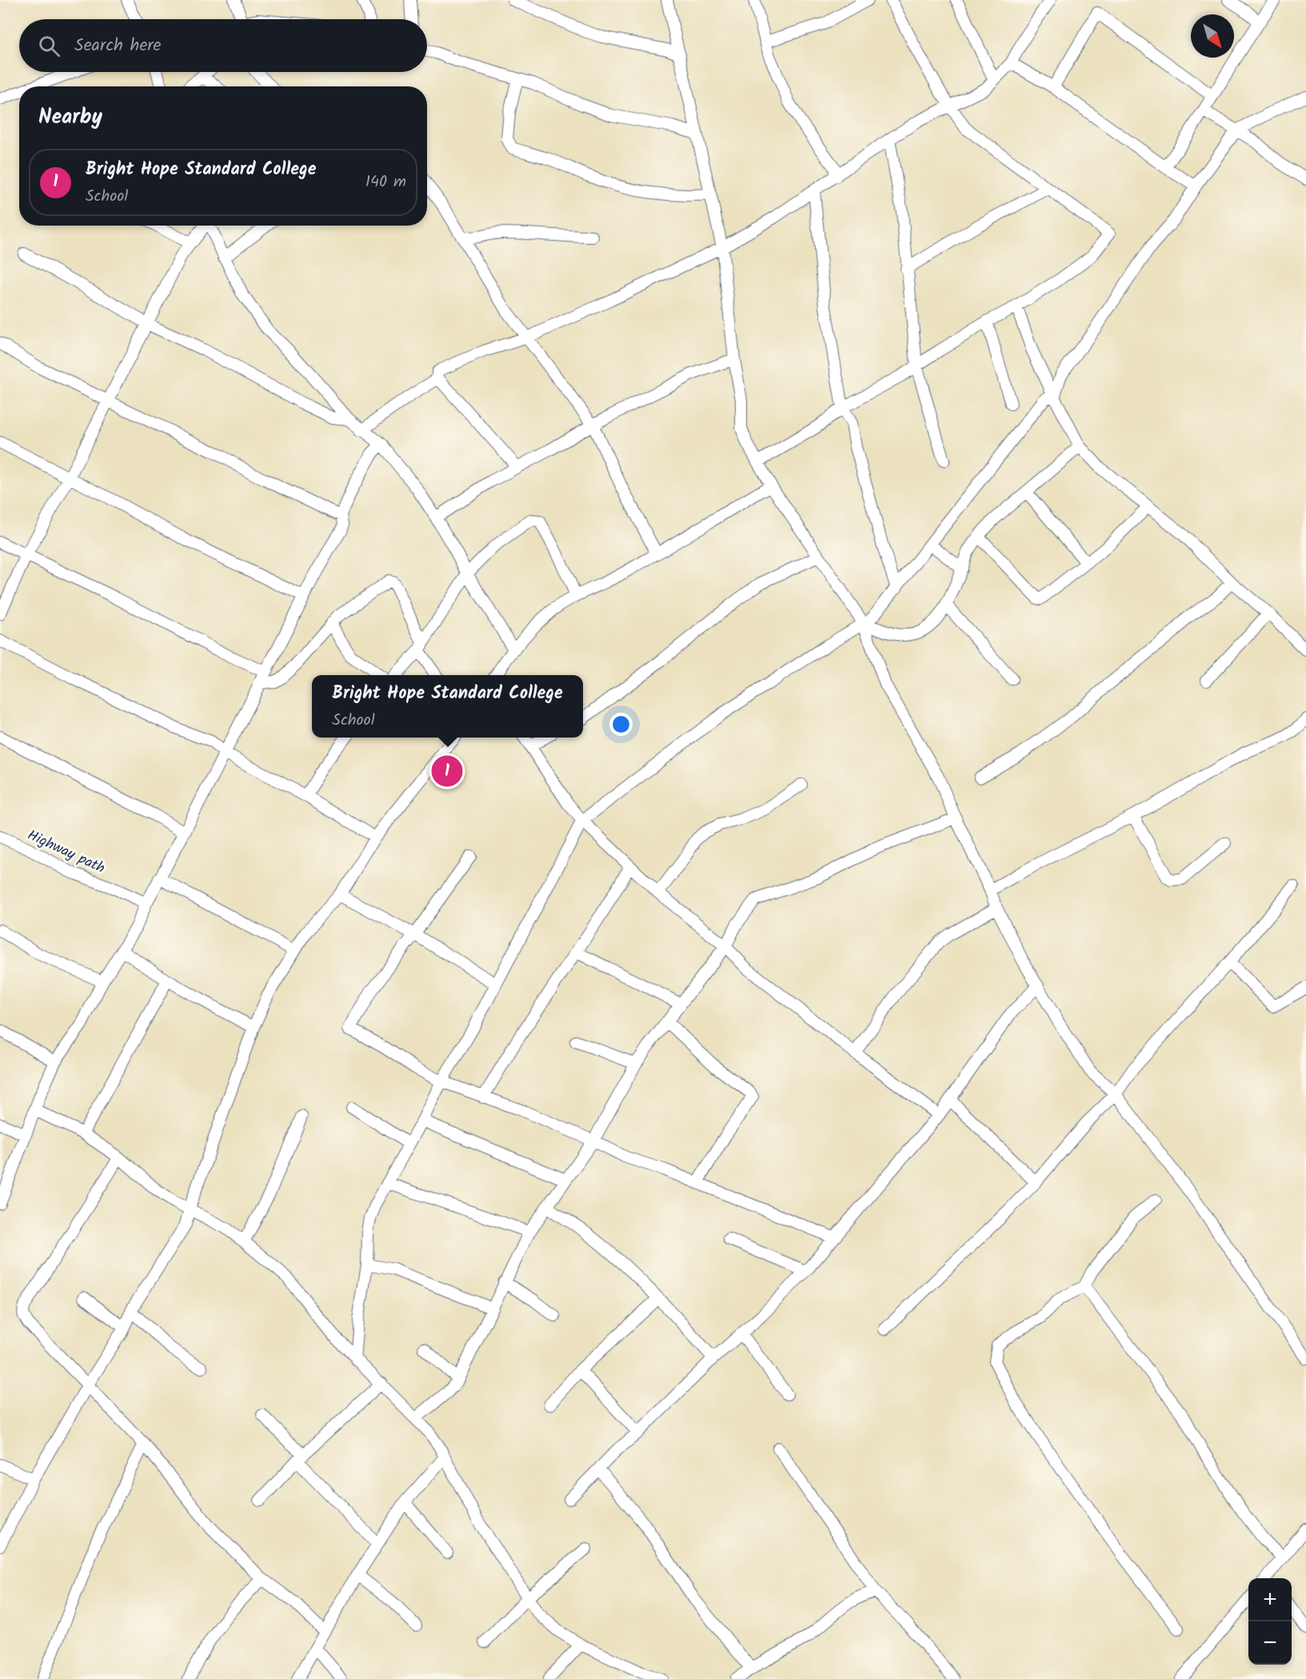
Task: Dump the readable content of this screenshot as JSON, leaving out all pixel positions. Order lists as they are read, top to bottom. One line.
{"streets":{"street":["Highway path"]},"north":"bottom right","page":{"search":"Search here","heading":"Nearby","list":[{"mark":"1","name":"Bright Hope Standard College","note":"School","value":"140 m"}],"popup":["Bright Hope Standard College","School"],"pins":"1","map_buttons":["+","−"]}}
